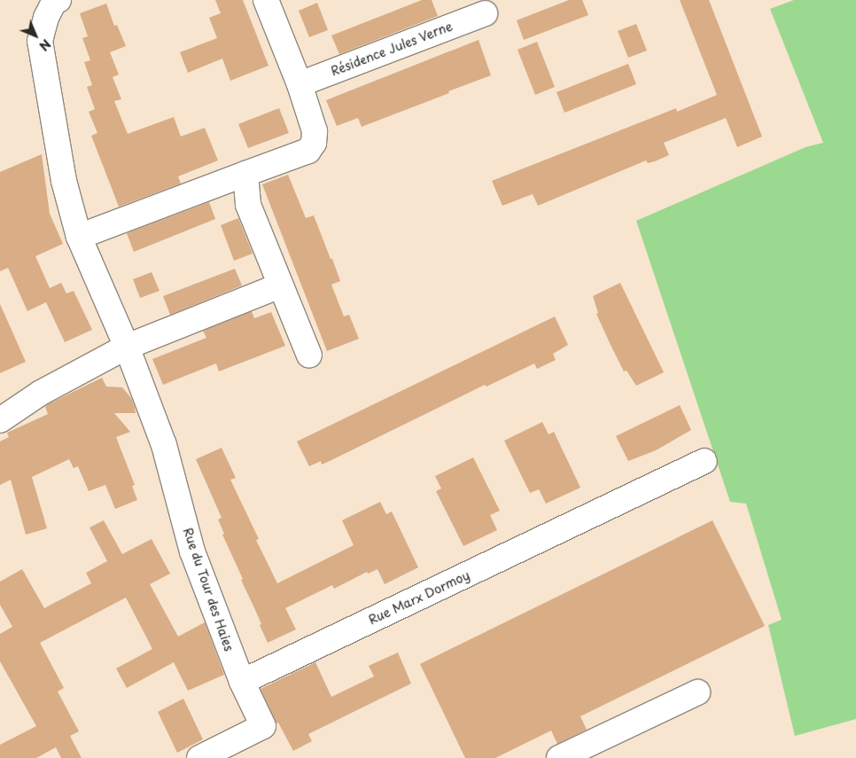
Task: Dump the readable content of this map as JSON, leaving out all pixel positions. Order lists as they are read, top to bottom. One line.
{"streets":{"street":["Résidence Jules Verne","Rue du Tour des Haies","Rue Marx Dormoy"]},"crossings":[["Rue du Tour des Haies","Rue Marx Dormoy"]],"north":"bottom right"}
